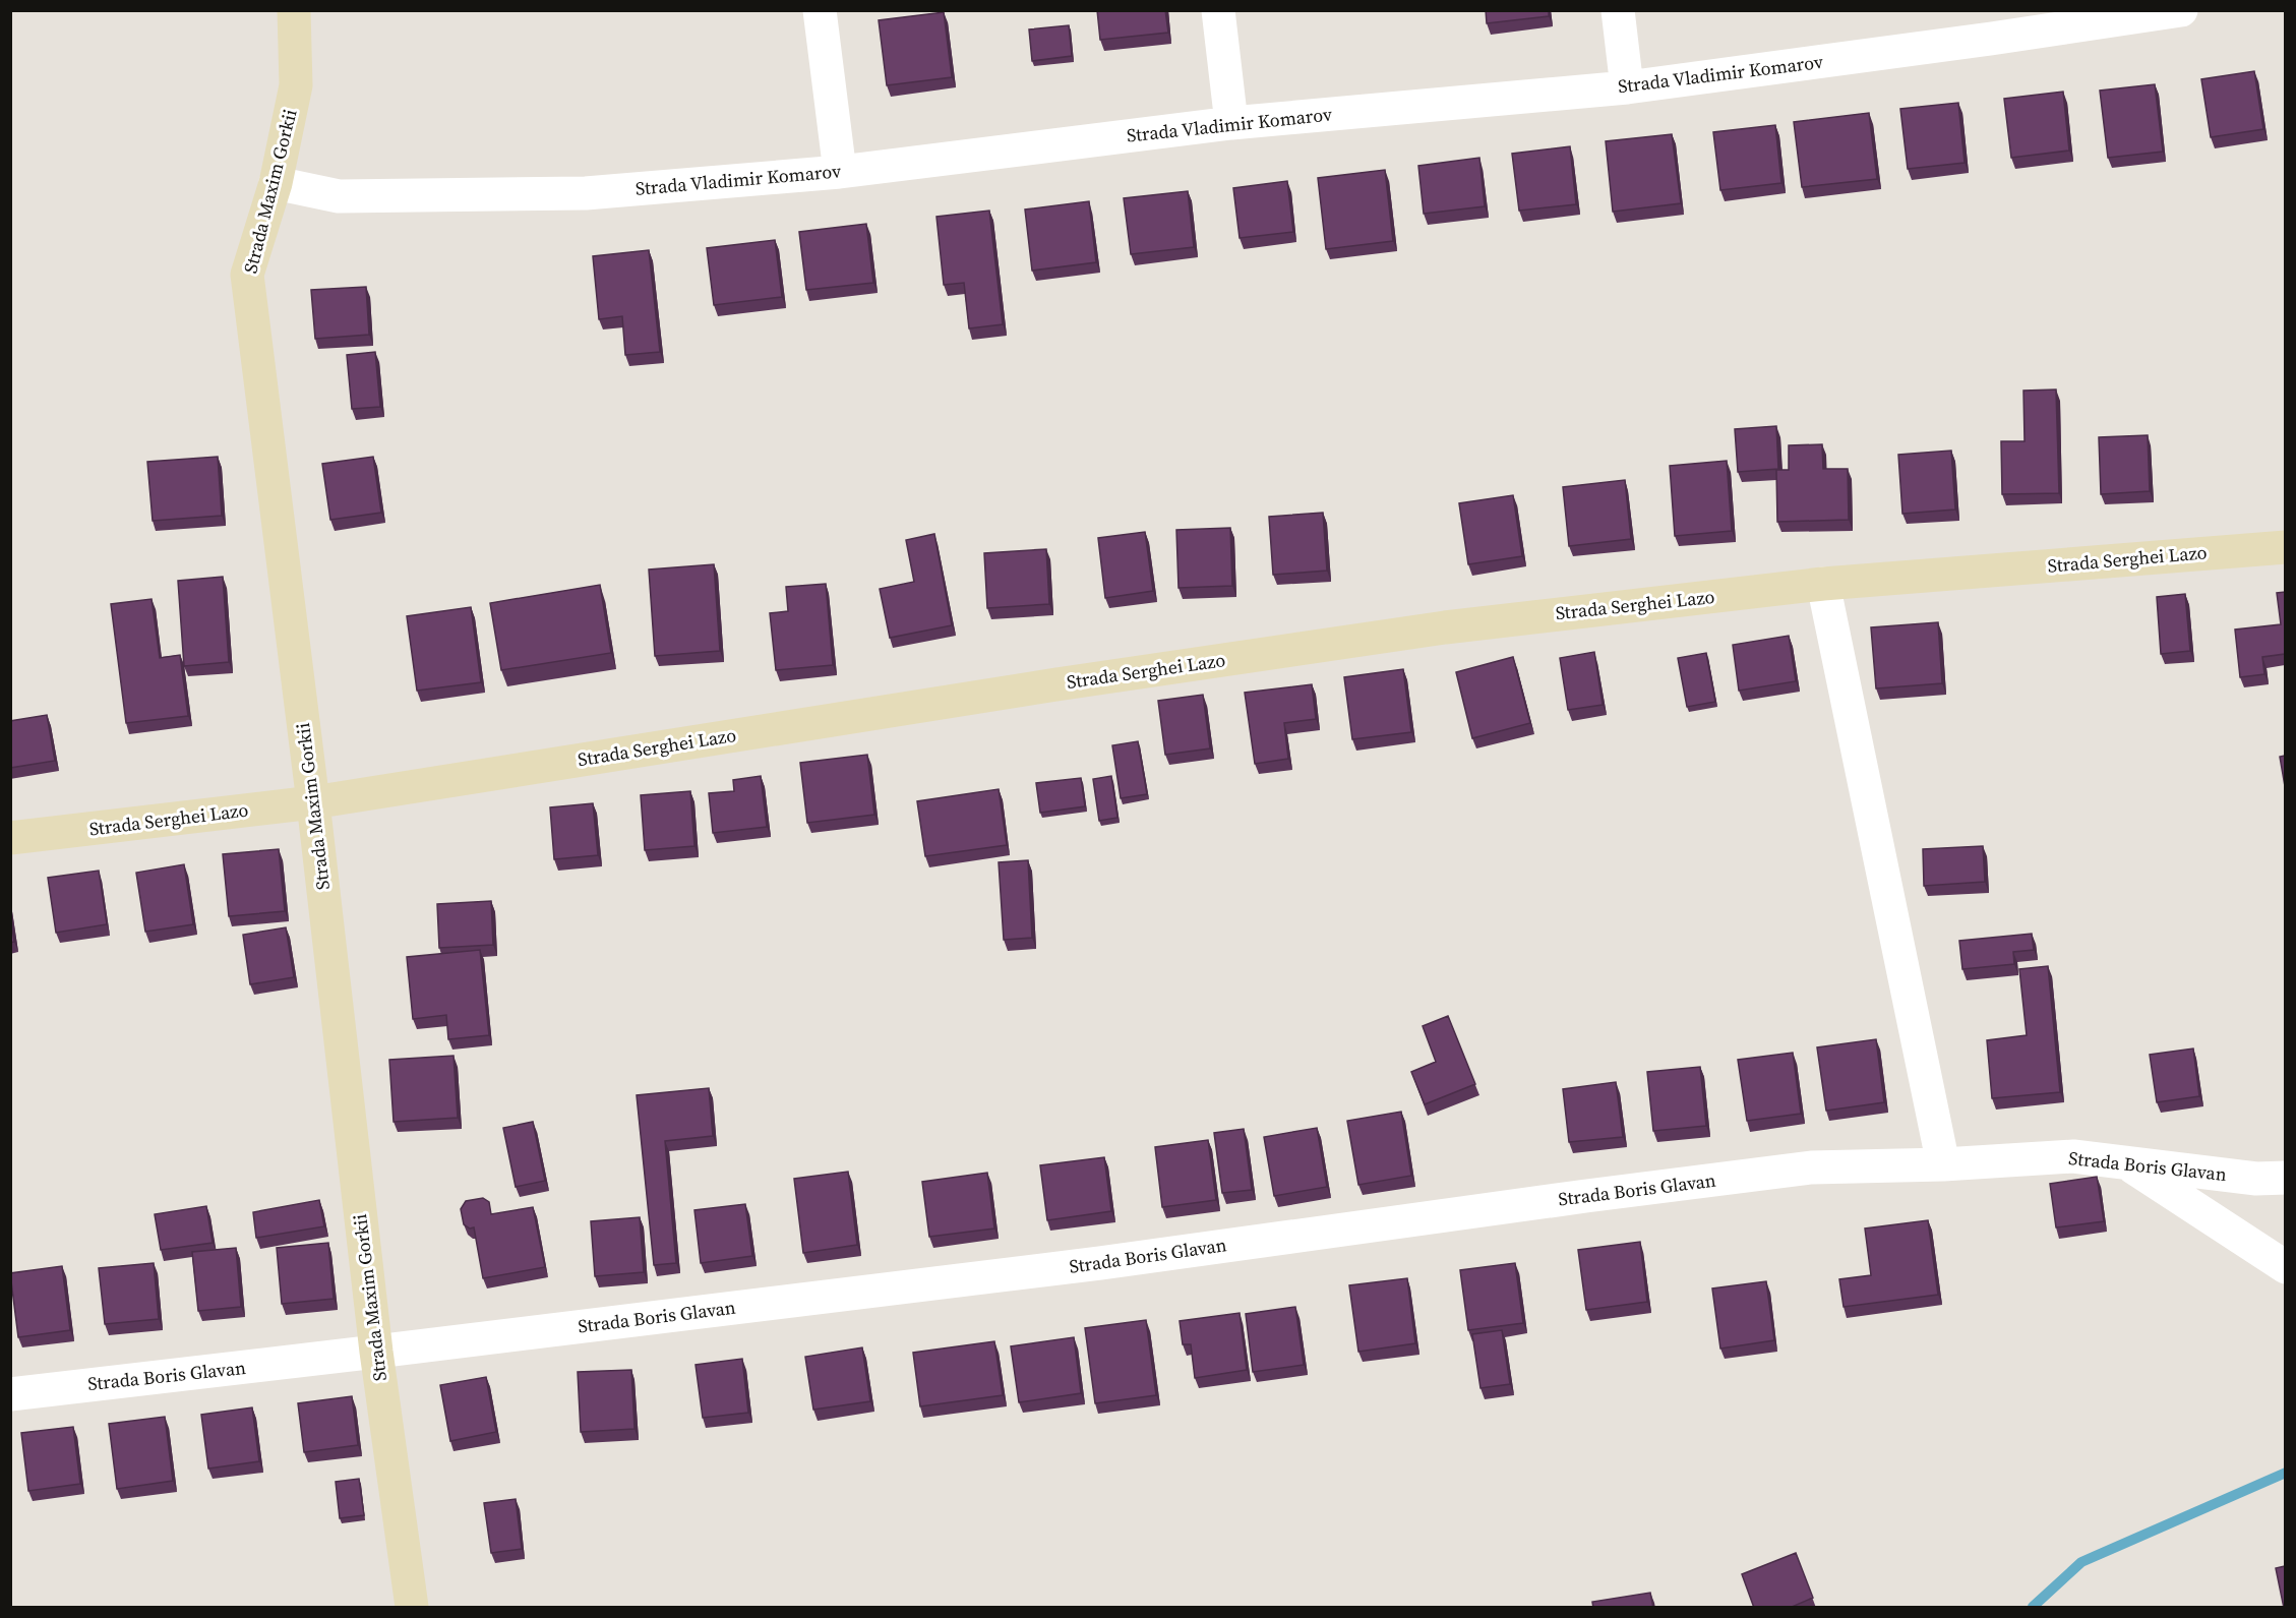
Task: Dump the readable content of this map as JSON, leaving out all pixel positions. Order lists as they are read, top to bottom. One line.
{"streets":{"street":["Strada Vladimir Komarov","Strada Maxim Gorkii","Strada Serghei Lazo","Strada Boris Glavan"]},"crossings":[["Strada Vladimir Komarov","Strada Maxim Gorkii"],["Strada Maxim Gorkii","Strada Serghei Lazo"],["Strada Maxim Gorkii","Strada Boris Glavan"]]}
